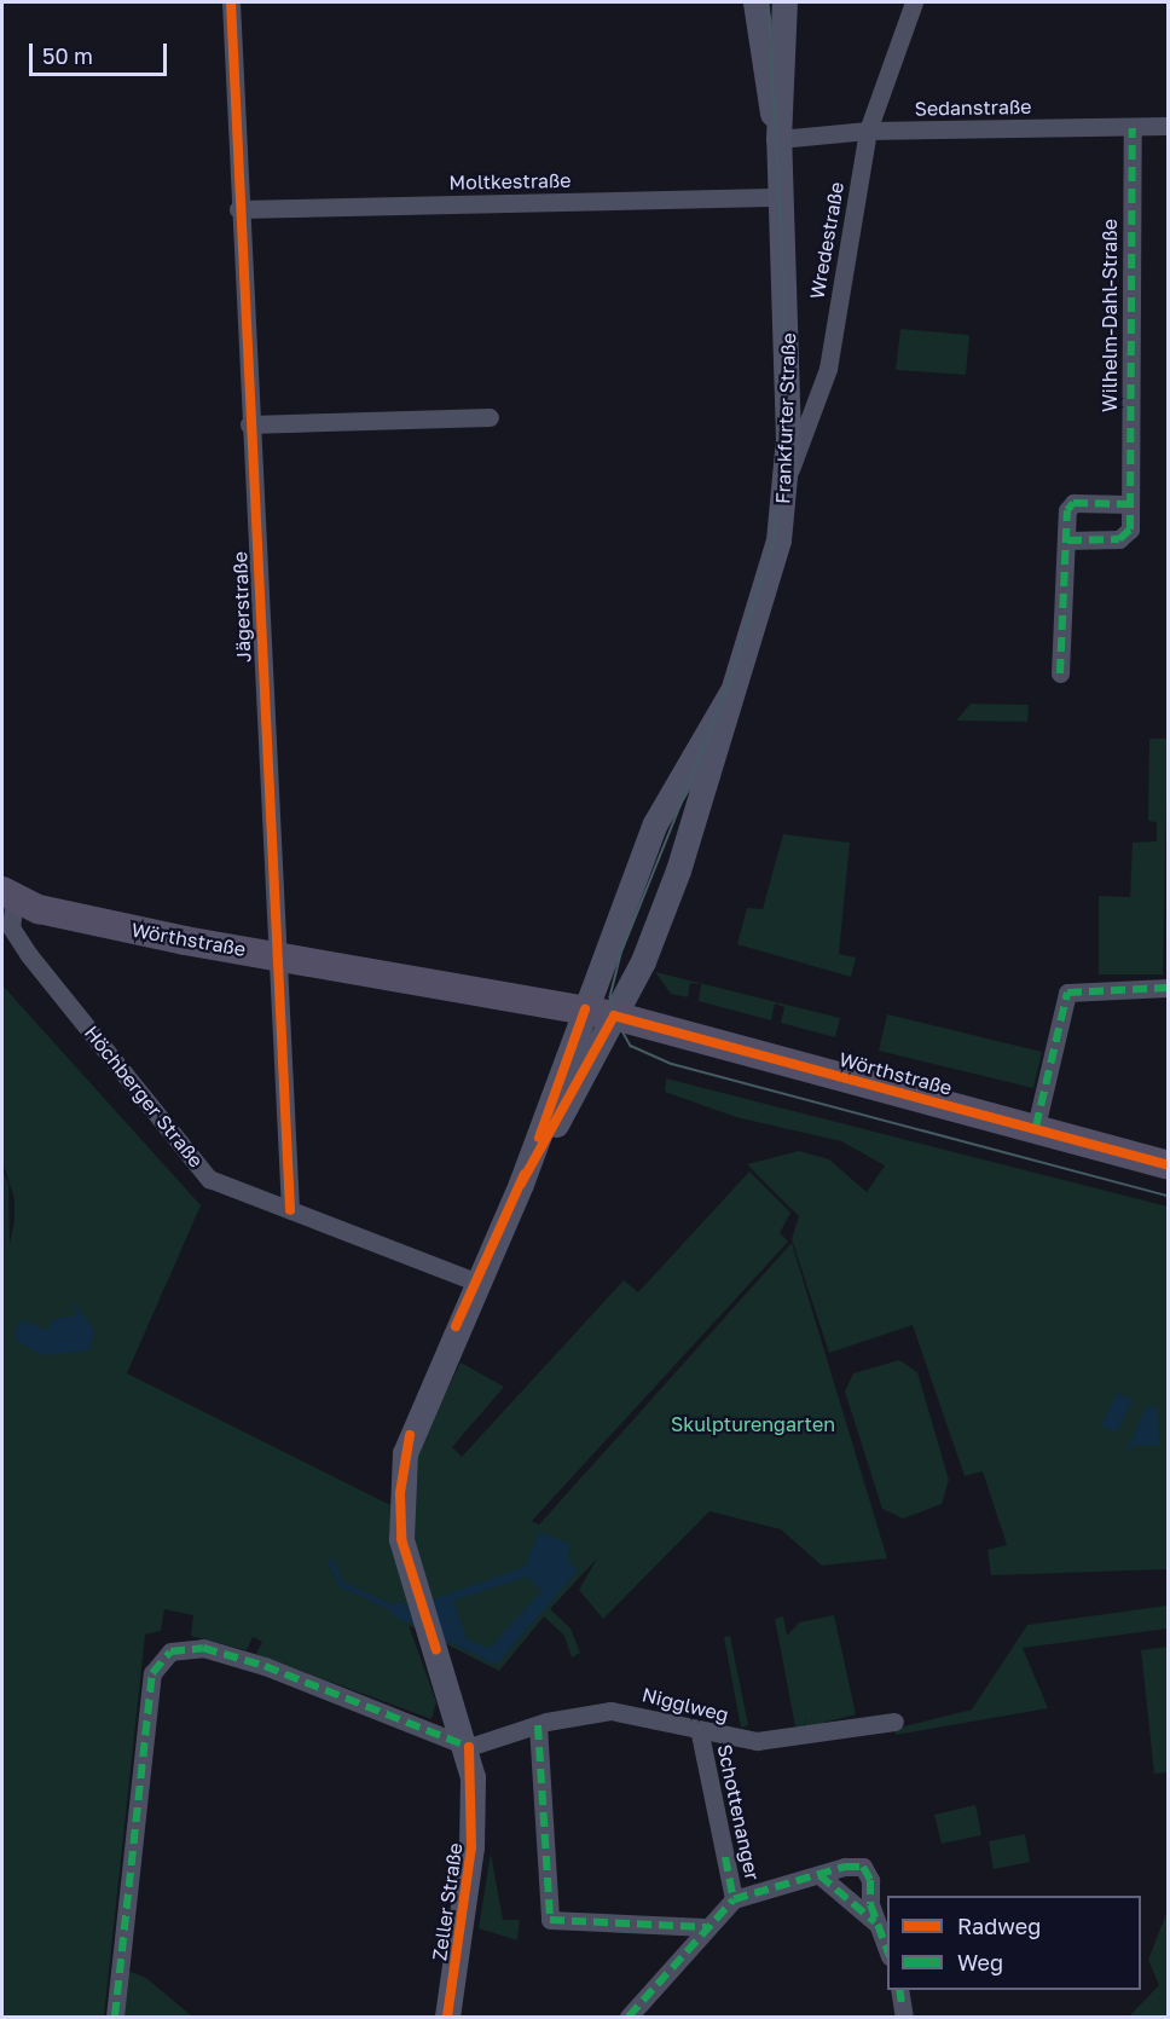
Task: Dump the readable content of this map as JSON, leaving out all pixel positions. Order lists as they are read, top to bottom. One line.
{"streets":{"main road":["Wörthstraße"],"street":["Sedanstraße","Moltkestraße","Wredestraße","Wilhelm-Dahl-Straße","Frankfurter Straße","Jägerstraße","Höchberger Straße","Nigglweg","Schottenanger","Zeller Straße"]},"crossings":[["Sedanstraße","Wredestraße"],["Sedanstraße","Wilhelm-Dahl-Straße"],["Sedanstraße","Frankfurter Straße"],["Moltkestraße","Frankfurter Straße"],["Moltkestraße","Jägerstraße"],["Wredestraße","Frankfurter Straße"],["Frankfurter Straße","Wörthstraße"],["Frankfurter Straße","Höchberger Straße"],["Frankfurter Straße","Zeller Straße"],["Jägerstraße","Wörthstraße"],["Jägerstraße","Höchberger Straße"],["Wörthstraße","Höchberger Straße"],["Höchberger Straße","Zeller Straße"],["Nigglweg","Schottenanger"],["Nigglweg","Zeller Straße"]],"parks":["Skulpturengarten"],"legend":["Radweg","Weg"],"scale_bar":"50 m"}
